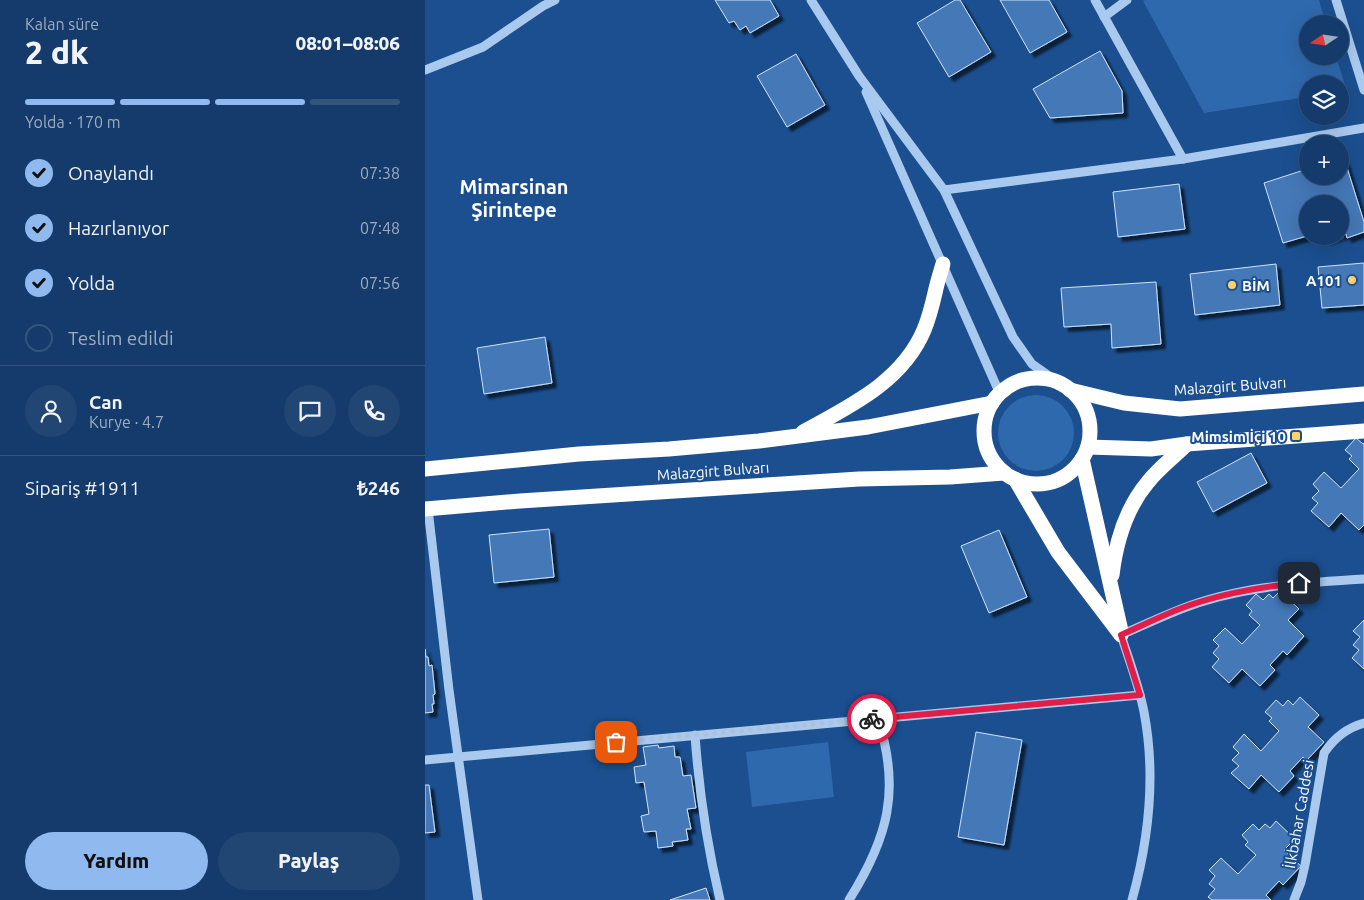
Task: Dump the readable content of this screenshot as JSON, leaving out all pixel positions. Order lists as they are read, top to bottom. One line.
{"streets":{"highway":["Malazgirt Bulvarı"],"street":["İlkbahar Caddesi"]},"districts":["Mimarsinan Şirintepe"],"places":{"other":["A101","BİM"],"transit":["Mimsim İçi 10"]},"north":"left","page":{"heading":["2 dk","Kalan süre","08:01–08:06"],"panel":["Can","Kurye · 4.7","Sipariş #1911","₺246"],"map_buttons":["+","−"],"bar":"Yolda · 170 m","list":[["Onaylandı","07:38"],["Hazırlanıyor","07:48"],["Yolda","07:56"],"Teslim edildi"],"buttons":["Yardım","Paylaş"]}}
